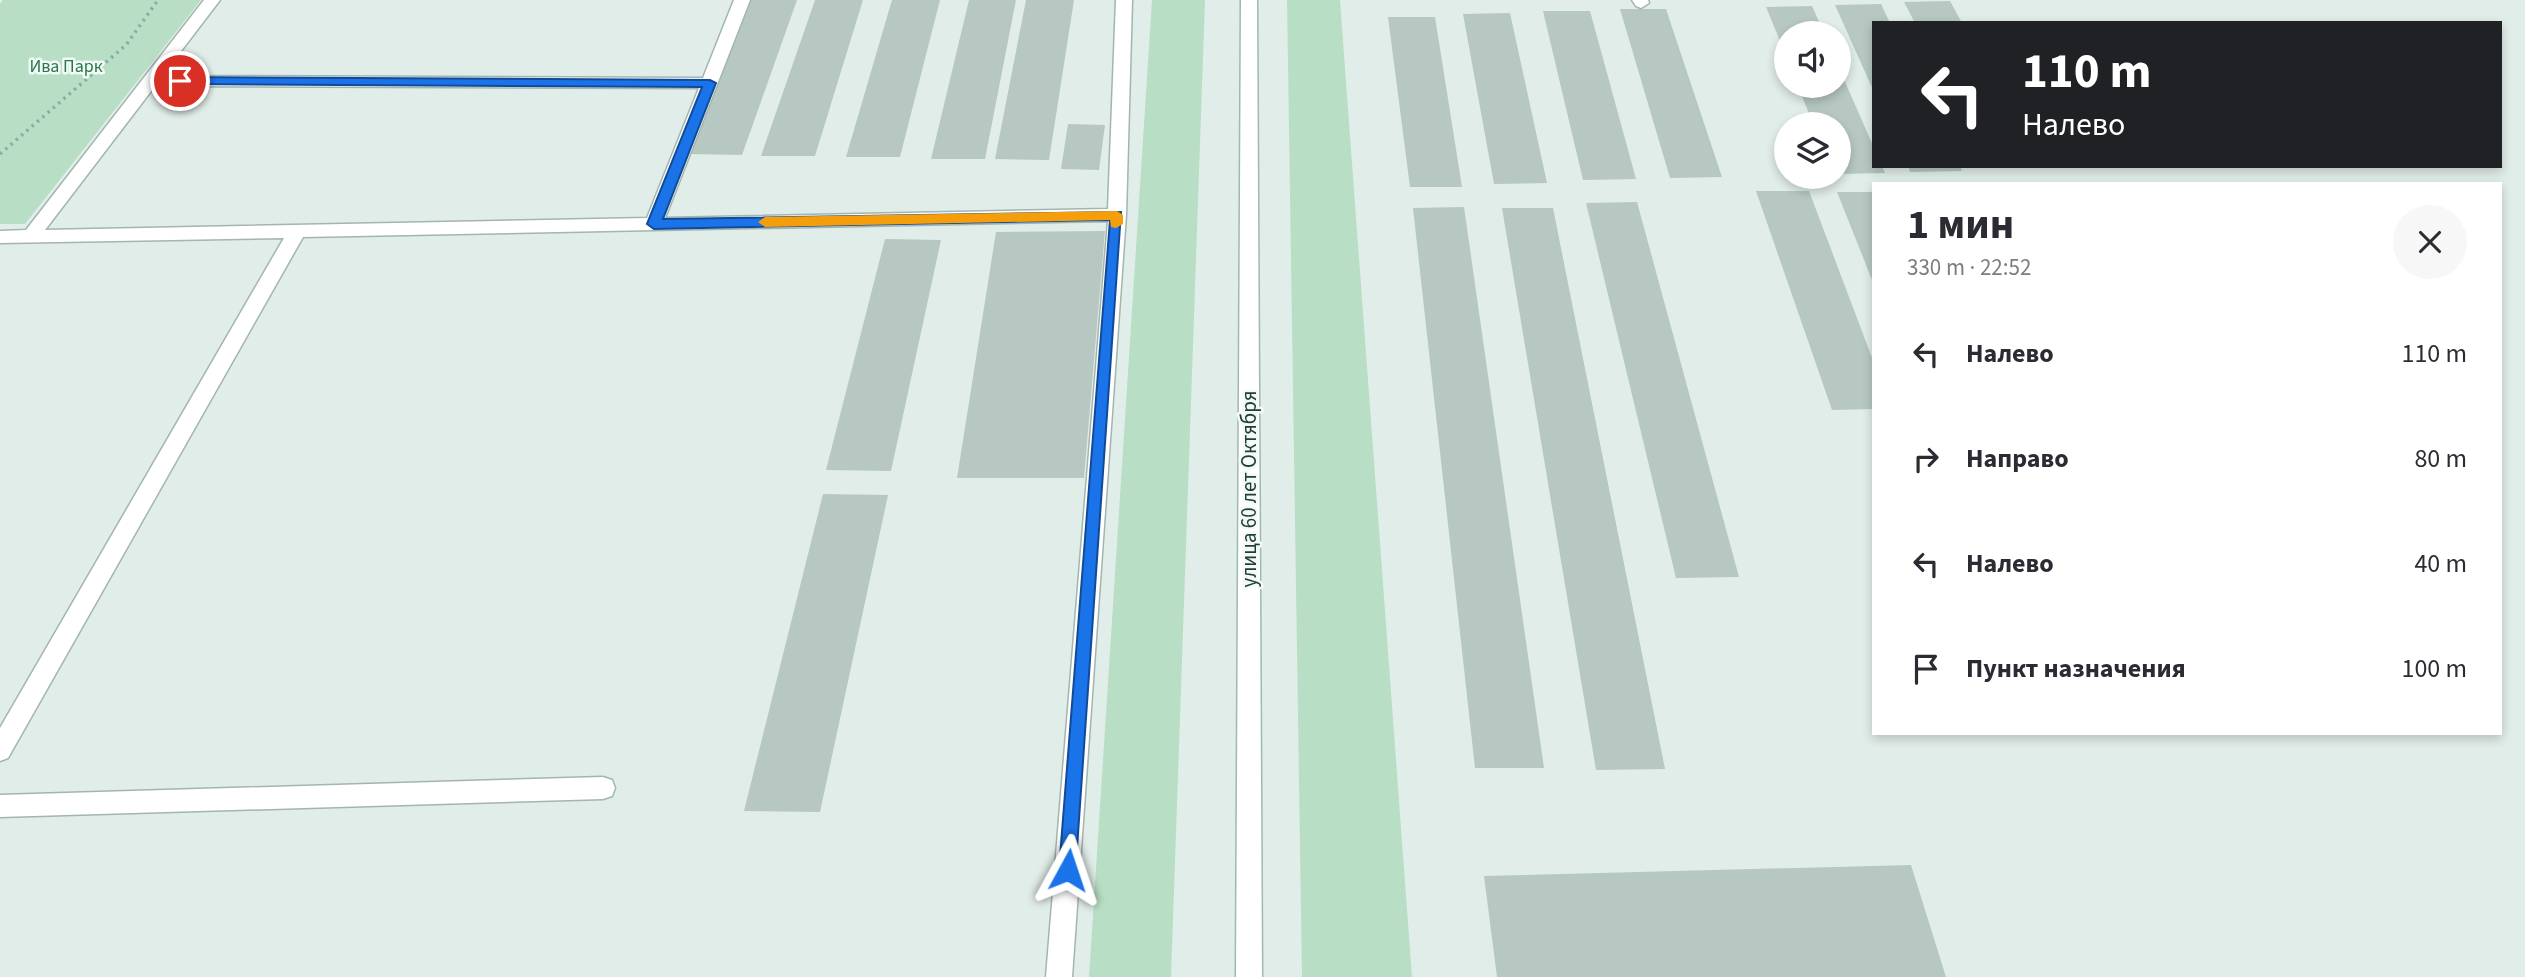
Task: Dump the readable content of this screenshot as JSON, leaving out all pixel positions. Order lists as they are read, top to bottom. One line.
{"streets":{"street":["улица 60 лет Октября"]},"parks":["Ива Парк"],"page":{"turn":["110 m","Налево"],"heading":["1 мин","330 m · 22:52"],"list":[{"name":"Налево","value":"110 m"},{"name":"Направо","value":"80 m"},{"name":"Налево","value":"40 m"},{"name":"Пункт назначения","value":"100 m"}]}}
